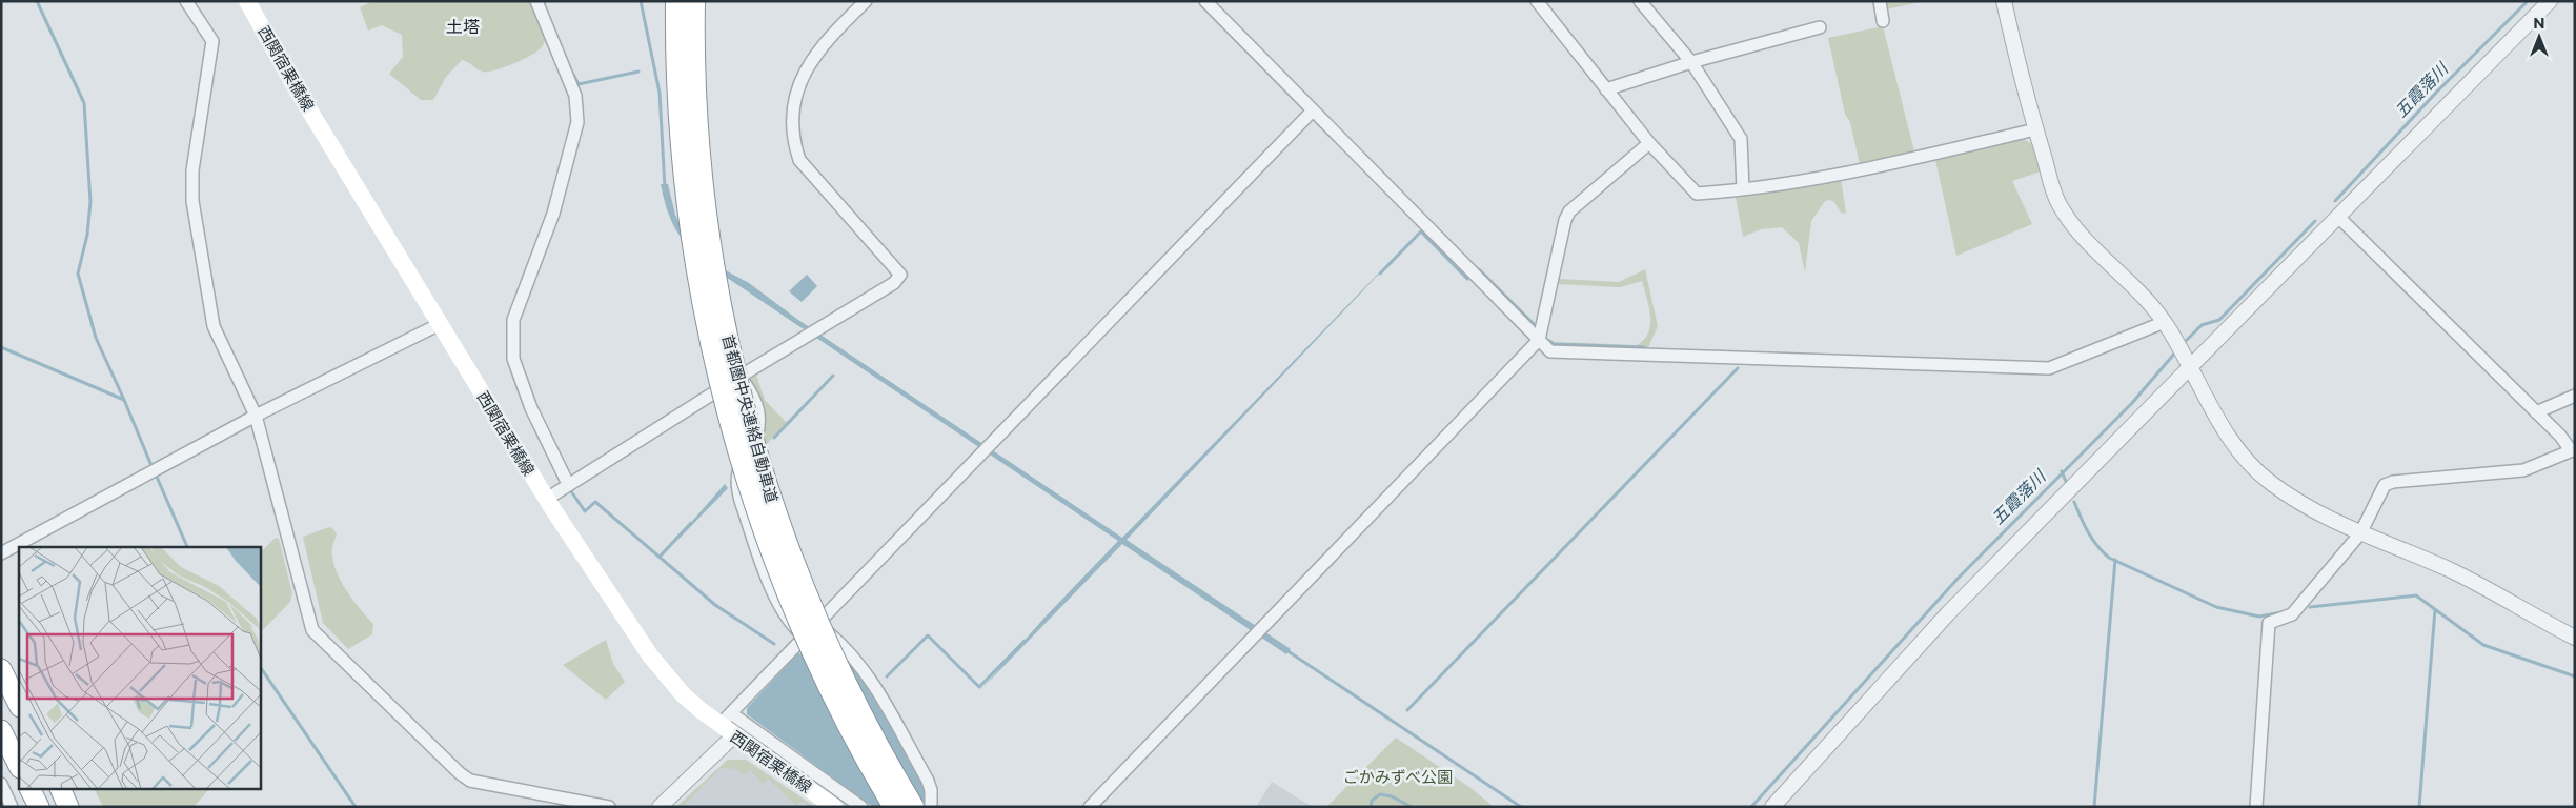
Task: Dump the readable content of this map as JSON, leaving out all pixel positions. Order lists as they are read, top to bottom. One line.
{"streets":{"highway":["首都圏中央連絡自動車道"],"main road":["西関宿栗橋線"]},"districts":["土塔"],"water":["五霞落川"],"parks":["ごかみずべ公園"],"north":"top"}
